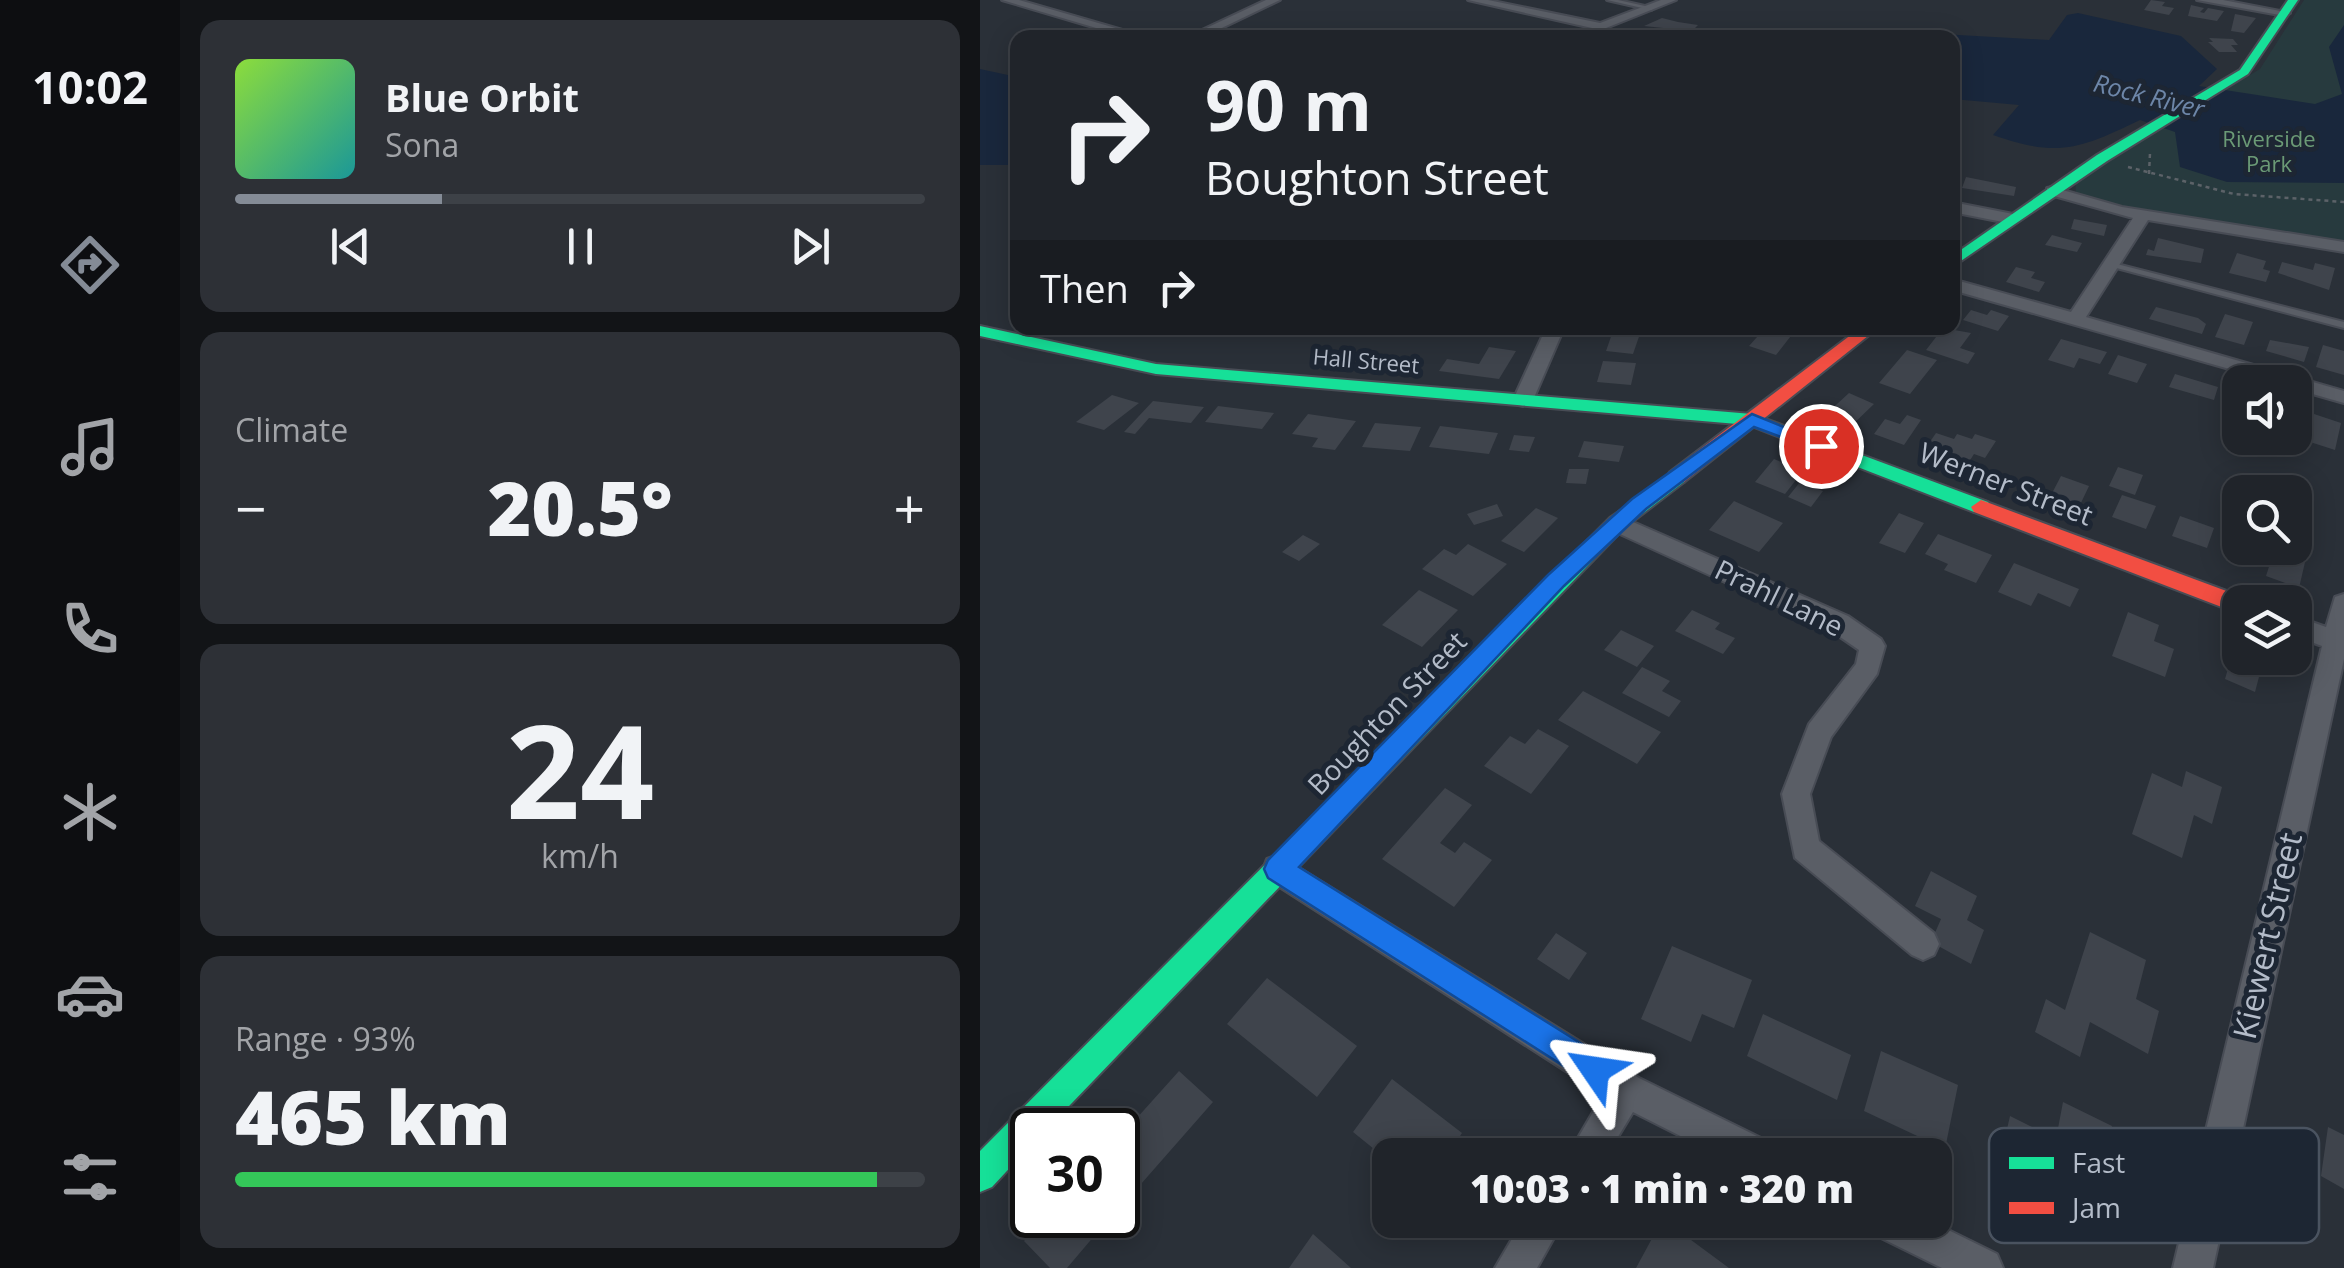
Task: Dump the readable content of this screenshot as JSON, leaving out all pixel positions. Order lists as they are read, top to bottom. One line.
{"streets":{"street":["Hall Street","Werner Street","Prahl Lane","Boughton Street","Kiewert Street"]},"crossings":[["Hall Street","Werner Street"],["Hall Street","Boughton Street"],["Werner Street","Boughton Street"],["Prahl Lane","Boughton Street"]],"water":["Rock River"],"parks":["Riverside Park"],"legend":["Fast","Jam"],"page":{"tabs":"10:02","turn":["90 m","Boughton Street"],"song":["Blue Orbit","Sona"],"then":"Then","tile":["Climate",["24","km/h"],["Range · 93%","465 km"]],"heat":["−","20.5°","+"],"limit":"30","trip":"10:03 · 1 min · 320 m"}}
